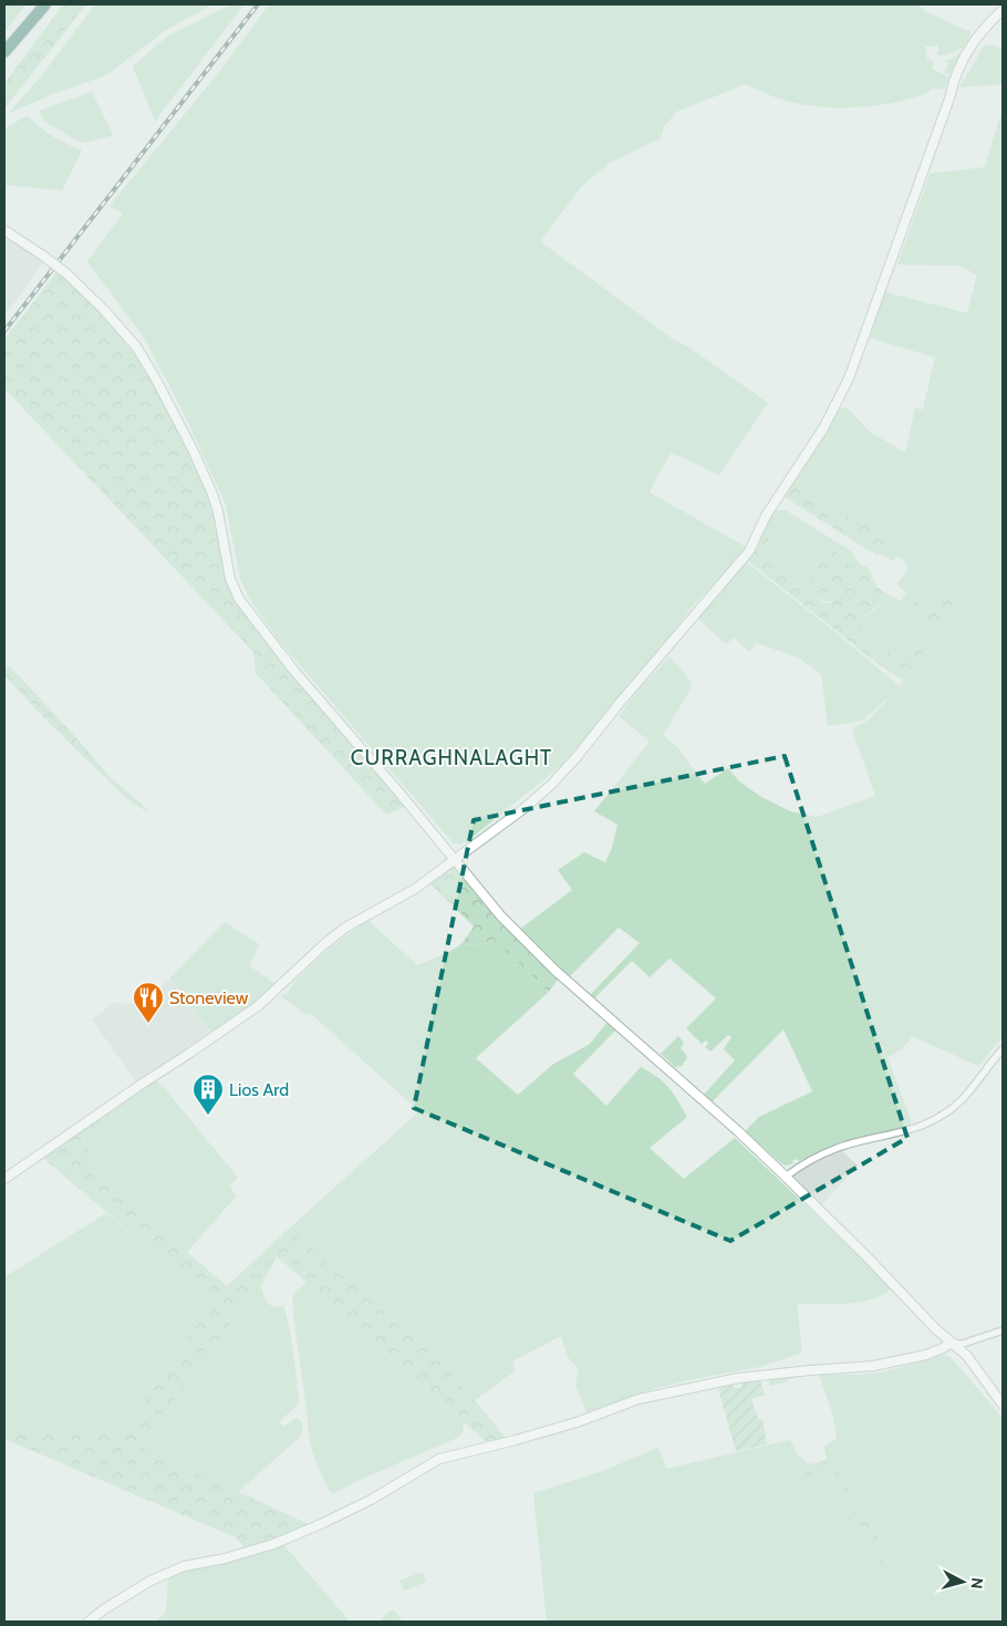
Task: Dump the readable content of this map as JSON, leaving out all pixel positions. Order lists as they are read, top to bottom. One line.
{"districts":["CURRAGHNALAGHT"],"places":{"restaurant":["Stoneview"],"building":["Lios Ard"]},"north":"right"}
